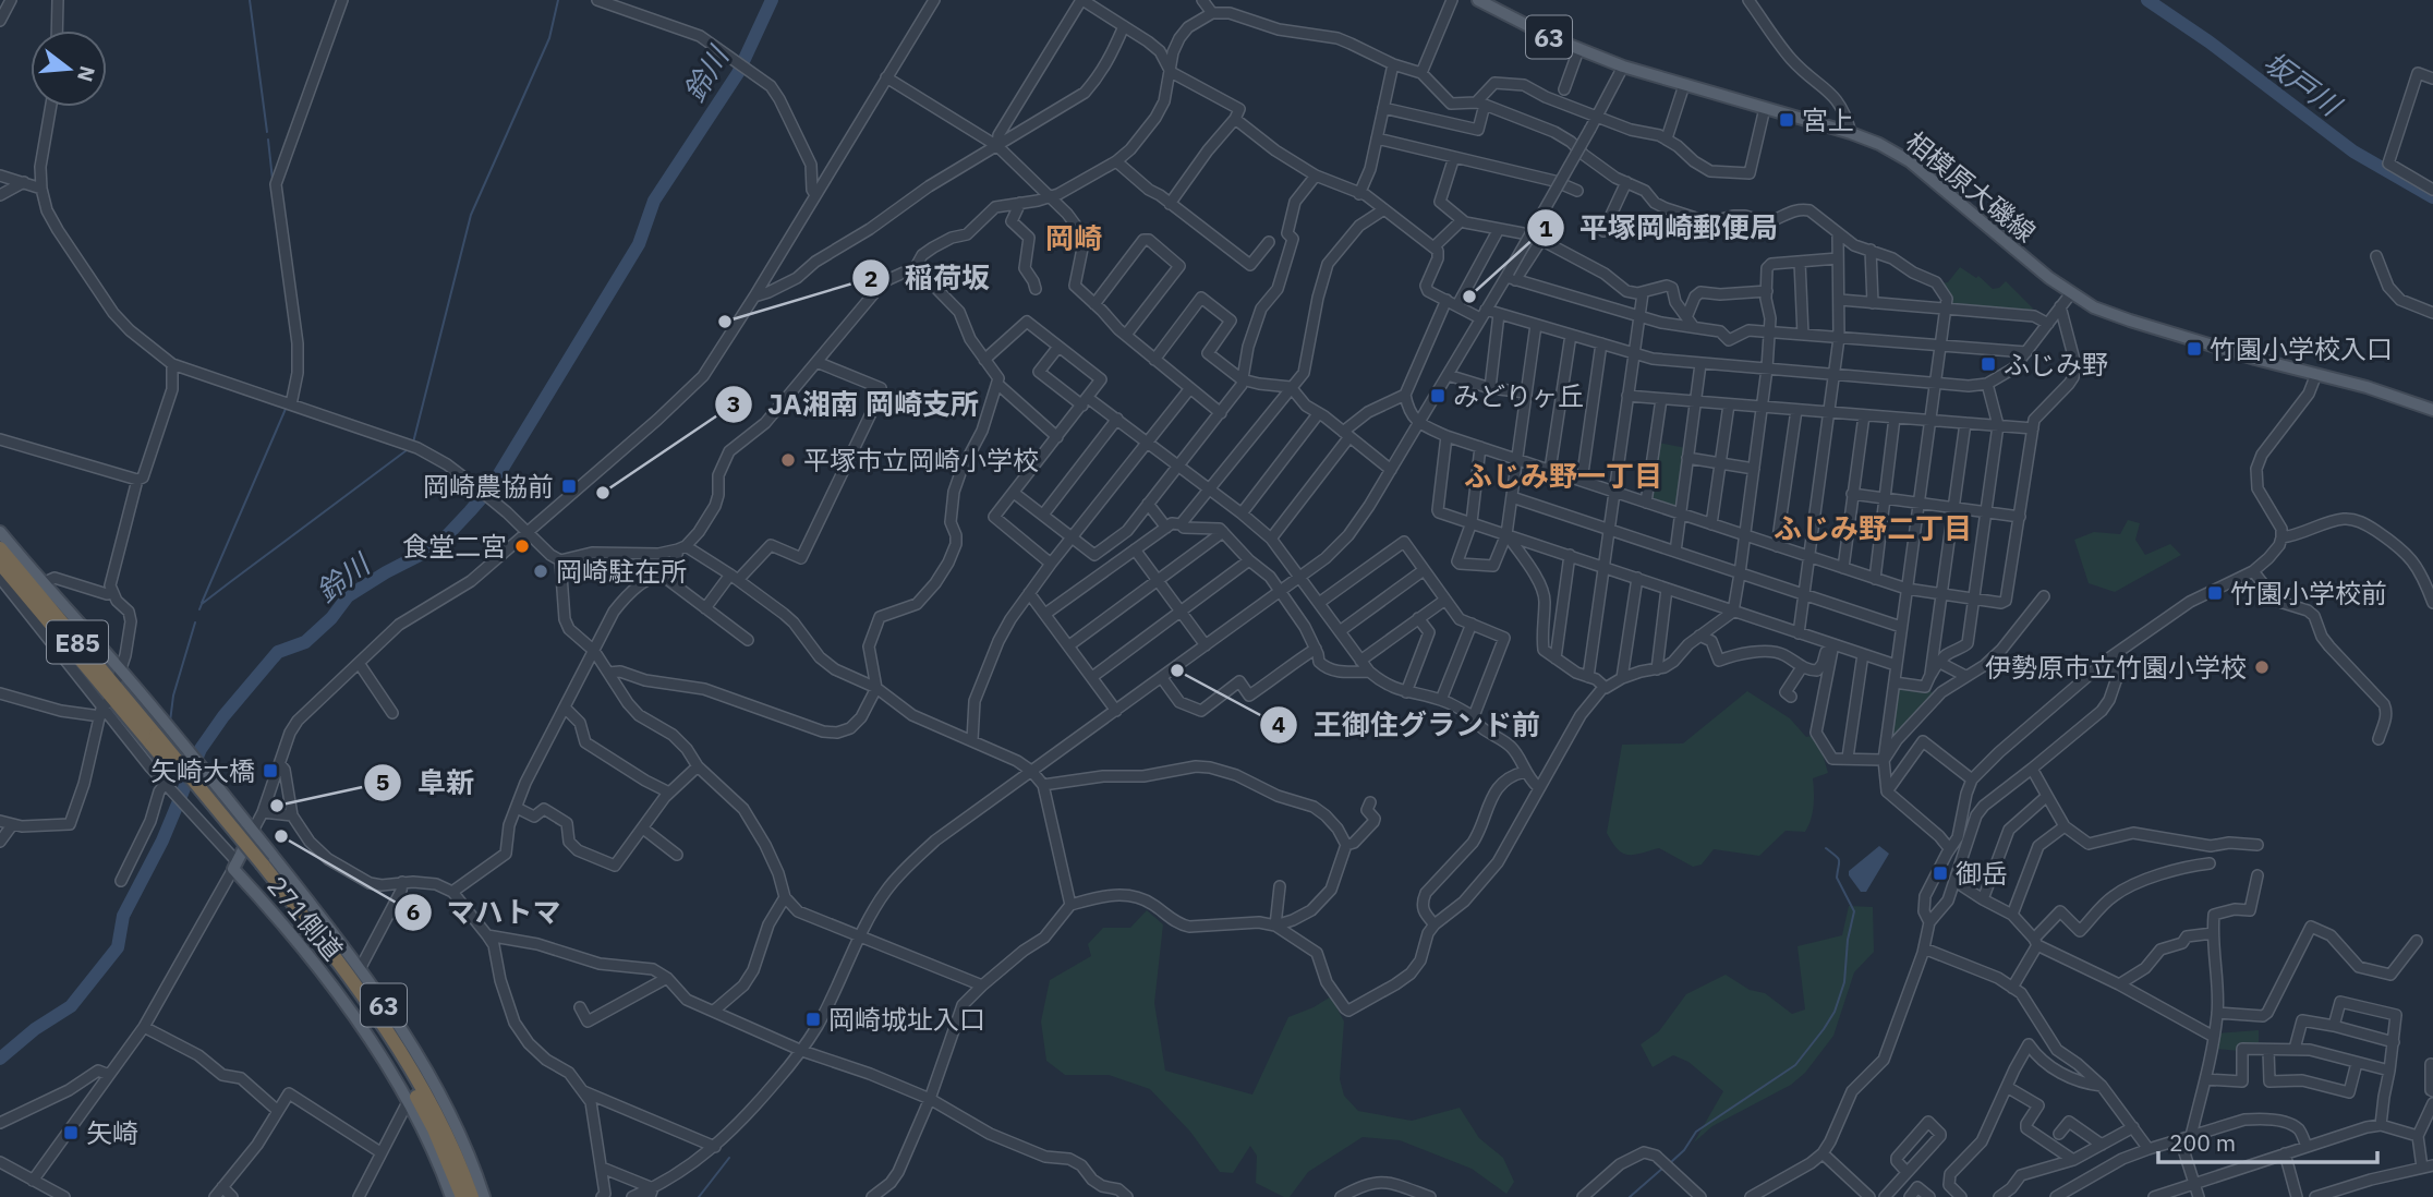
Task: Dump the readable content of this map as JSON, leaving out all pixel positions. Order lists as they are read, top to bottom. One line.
{"streets":{"highway":["E85"],"main road":["63","相模原大磯線","271側道"]},"districts":["岡崎","ふじみ野一丁目","ふじみ野二丁目"],"water":["鈴川","坂戸川"],"places":{"transit":["宮上","竹園小学校入口","ふじみ野","みどりヶ丘","岡崎農協前","竹園小学校前","矢崎大橋","御岳","岡崎城址入口","矢崎"],"other":["平塚岡崎郵便局","稲荷坂","平塚市立岡崎小学校","JA湘南 岡崎支所","食堂二宮","岡崎駐在所","伊勢原市立竹園小学校","王御住グランド前","阜新","マハトマ"]},"scale_bar":"200 m","north":"right"}
